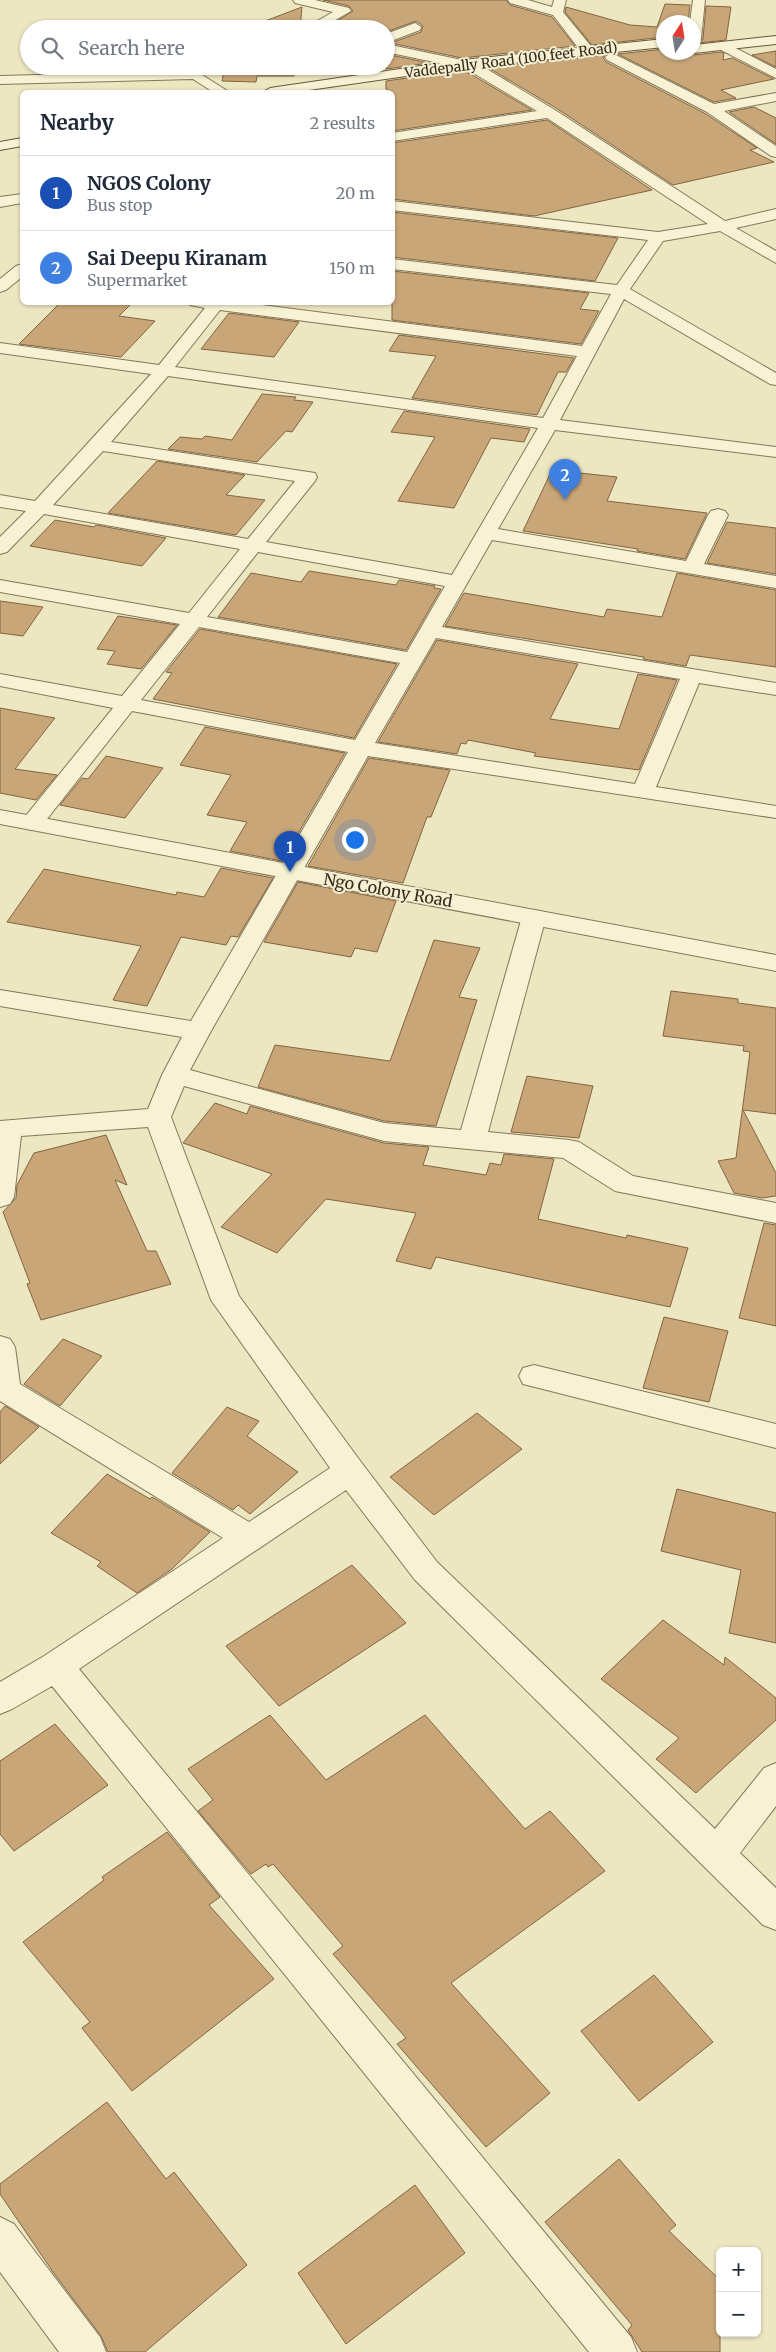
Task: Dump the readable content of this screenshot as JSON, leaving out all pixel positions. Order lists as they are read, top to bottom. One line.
{"streets":{"street":["Vaddepally Road (100 feet Road)","Ngo Colony Road"]},"north":"top","page":{"search":"Search here","heading":["Nearby","2 results"],"list":[{"mark":"1","name":"NGOS Colony","note":"Bus stop","value":"20 m"},{"mark":"2","name":"Sai Deepu Kiranam","note":"Supermarket","value":"150 m"}],"pins":["2","1"],"map_buttons":["+","−"]}}
